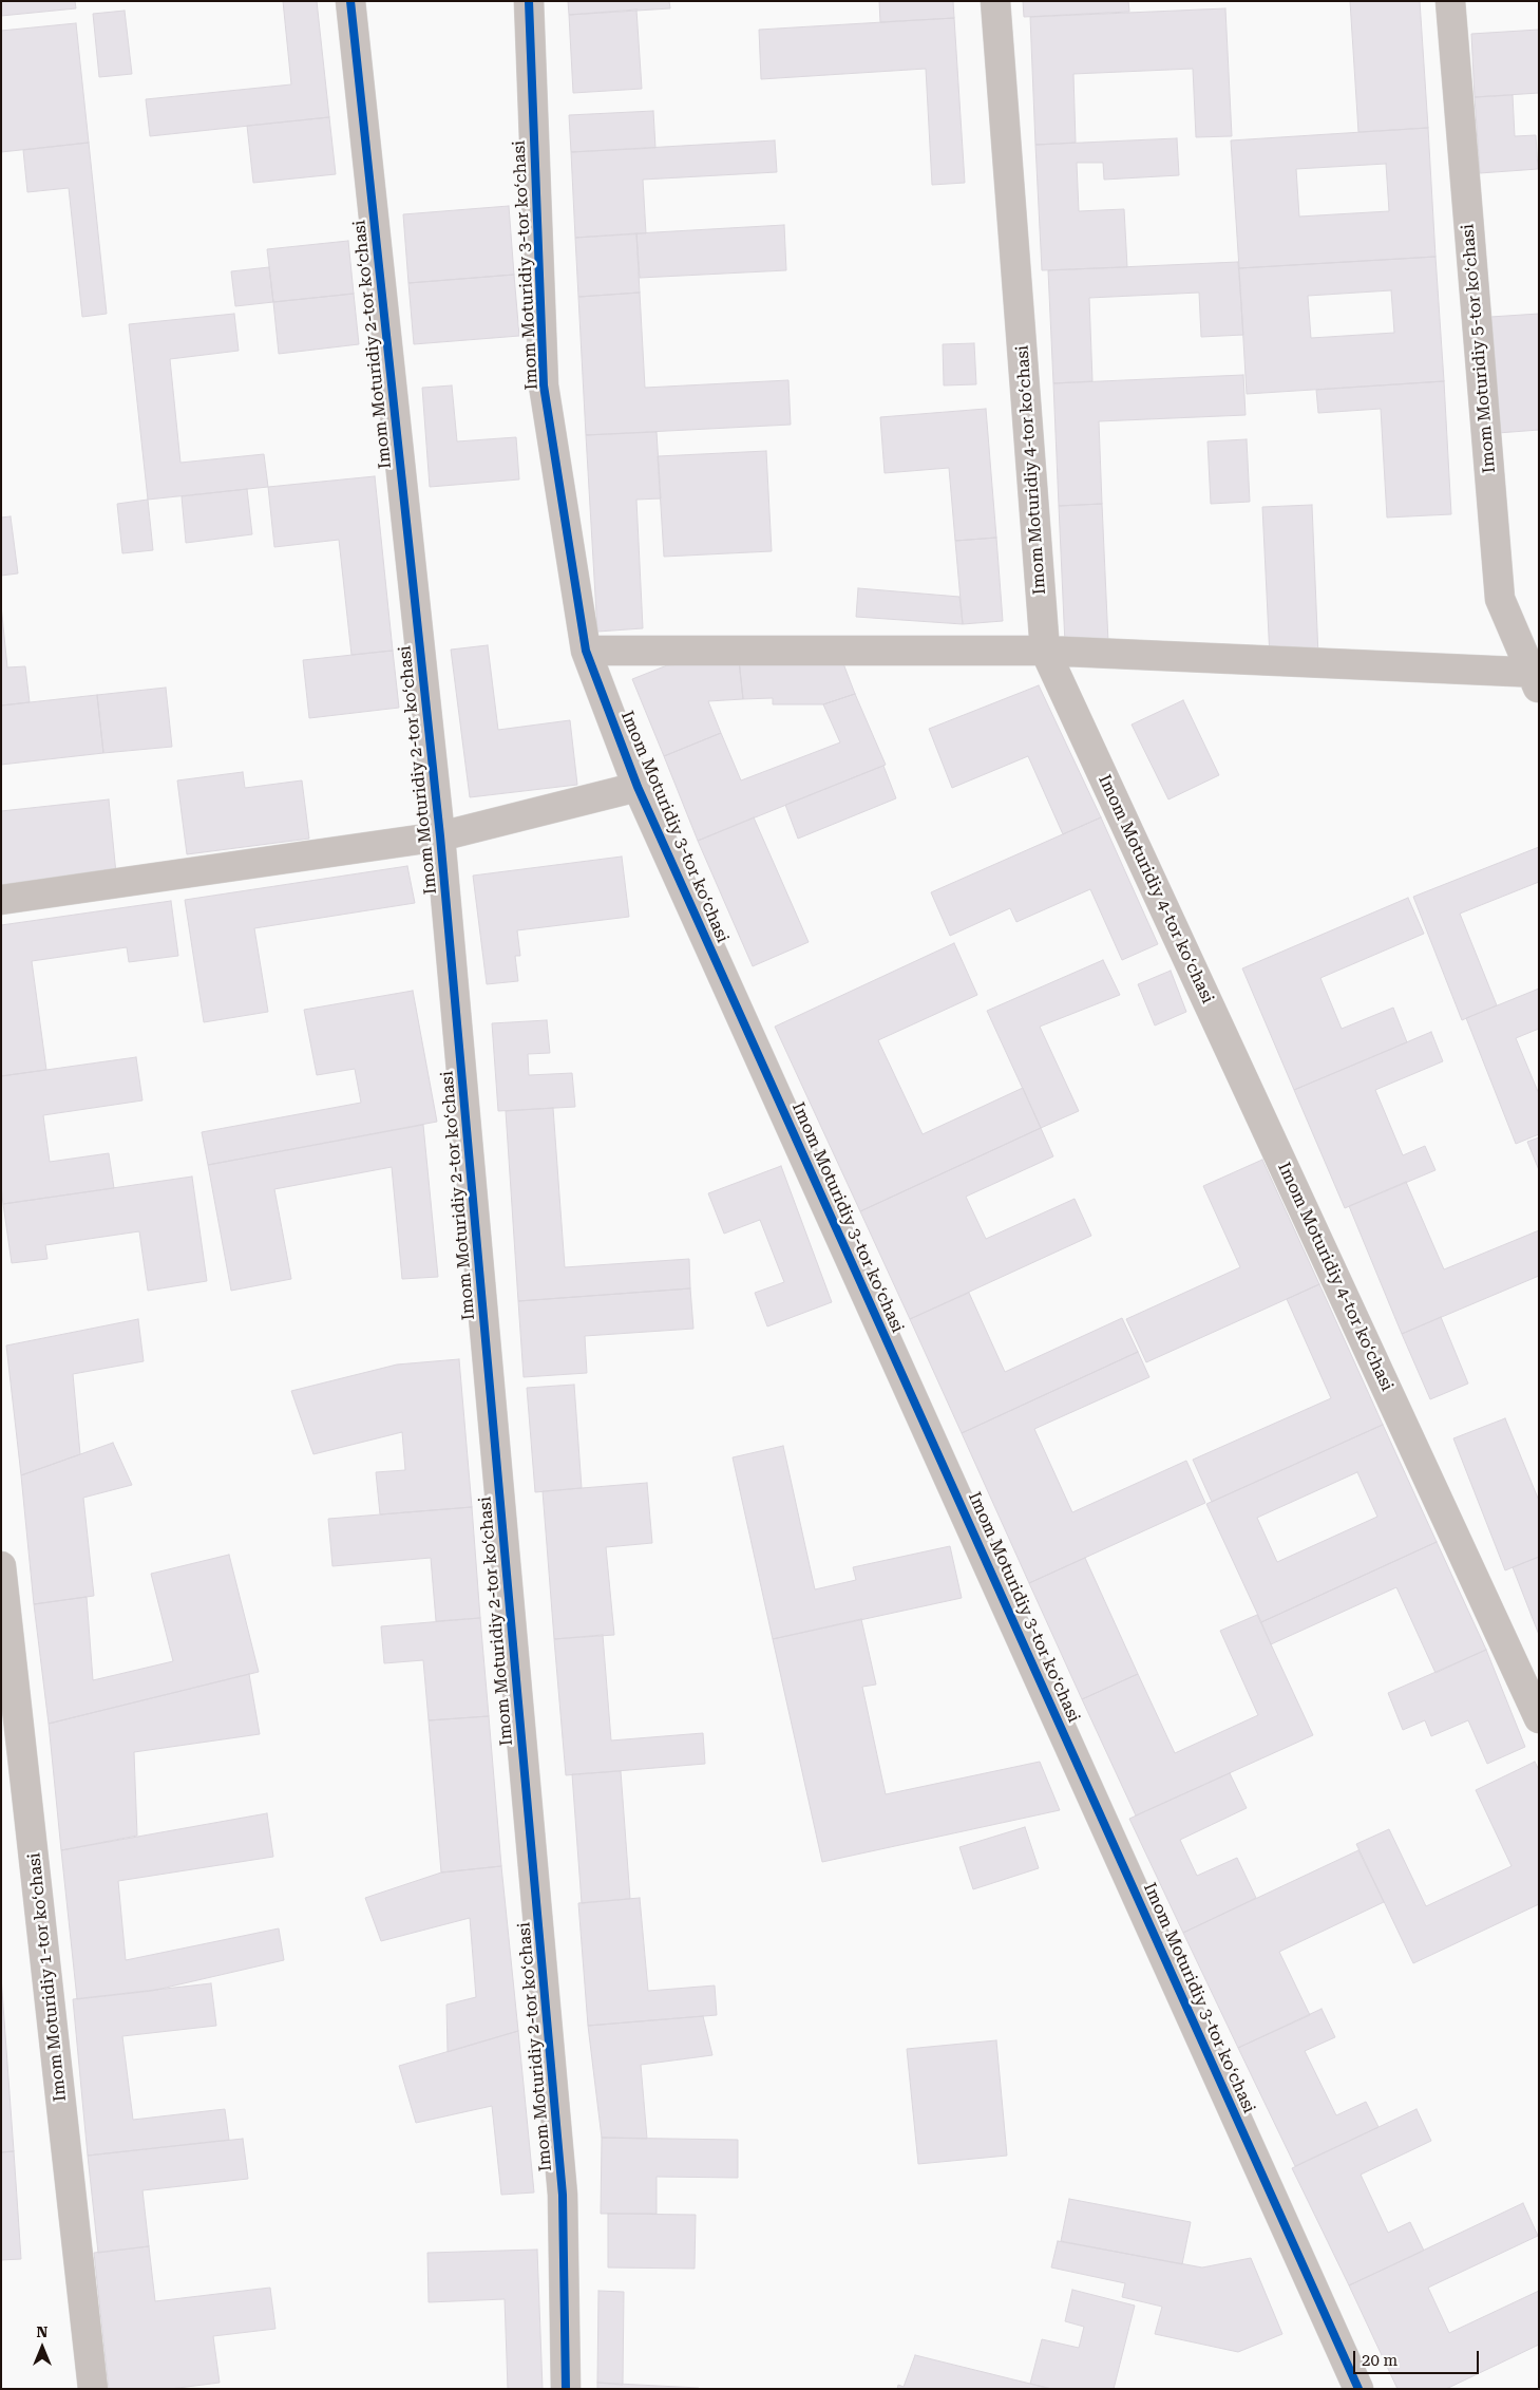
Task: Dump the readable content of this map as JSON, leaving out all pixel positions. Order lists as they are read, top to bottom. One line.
{"streets":{"street":["Imom Moturidiy 3-tor koʻchasi","Imom Moturidiy 2-tor koʻchasi","Imom Moturidiy 5-tor koʻchasi","Imom Moturidiy 4-tor koʻchasi","Imom Moturidiy 1-tor koʻchasi"]},"scale_bar":"20 m","north":"top"}
